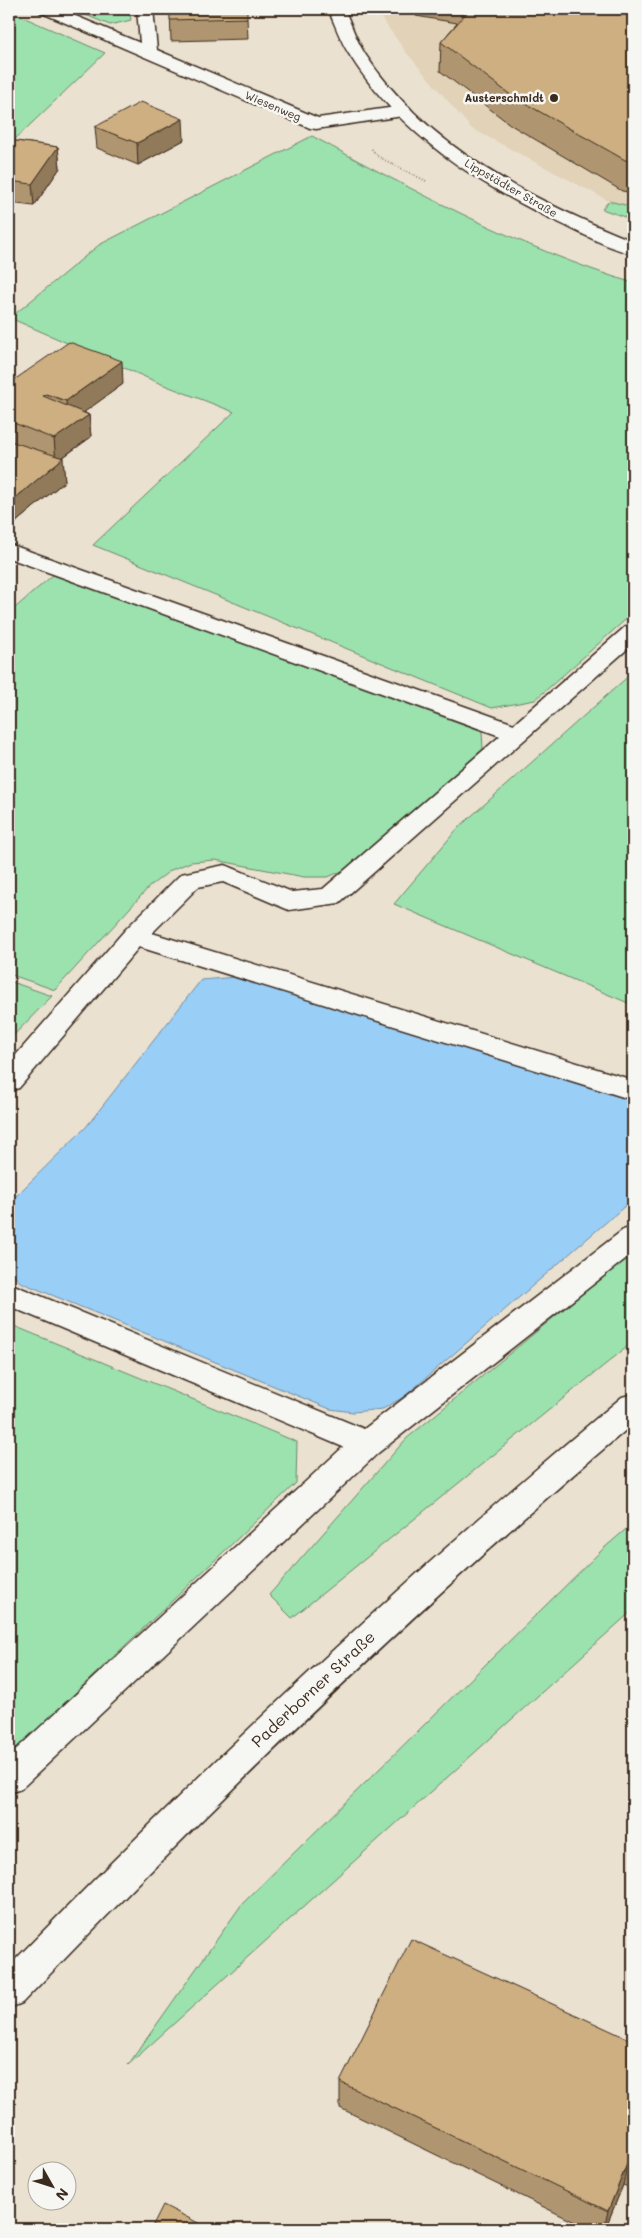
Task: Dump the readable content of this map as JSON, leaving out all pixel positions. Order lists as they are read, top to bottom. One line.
{"streets":{"main road":["Wiesenweg","Lippstädter Straße","Paderborner Straße"]},"crossings":[["Wiesenweg","Lippstädter Straße"]],"places":["Austerschmidt"],"north":"bottom right"}
